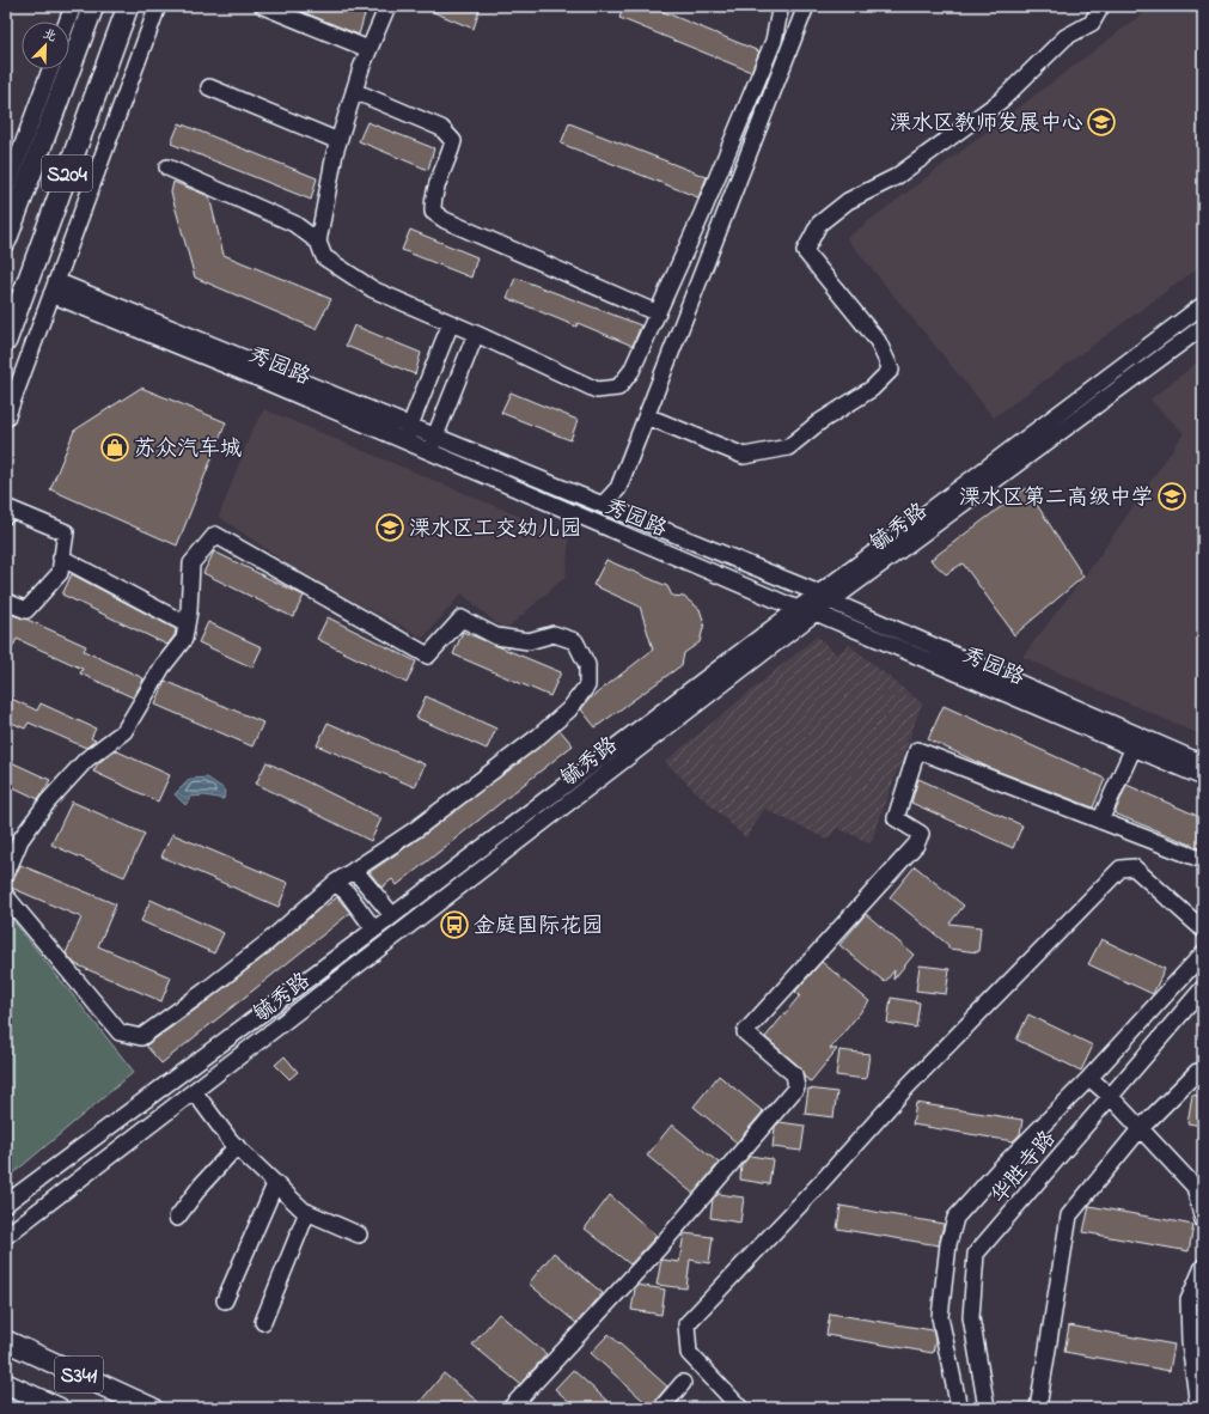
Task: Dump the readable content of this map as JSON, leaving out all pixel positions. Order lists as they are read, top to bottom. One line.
{"streets":{"main road":["S204","S341"],"street":["秀园路","毓秀路","华胜寺路"]},"crossings":[["秀园路","毓秀路"]],"places":{"school or university":["溧水区教师发展中心","溧水区第二高级中学","溧水区工交幼儿园"],"shop":["苏众汽车城"],"bus stop":["金庭国际花园"]},"north":"top right"}
